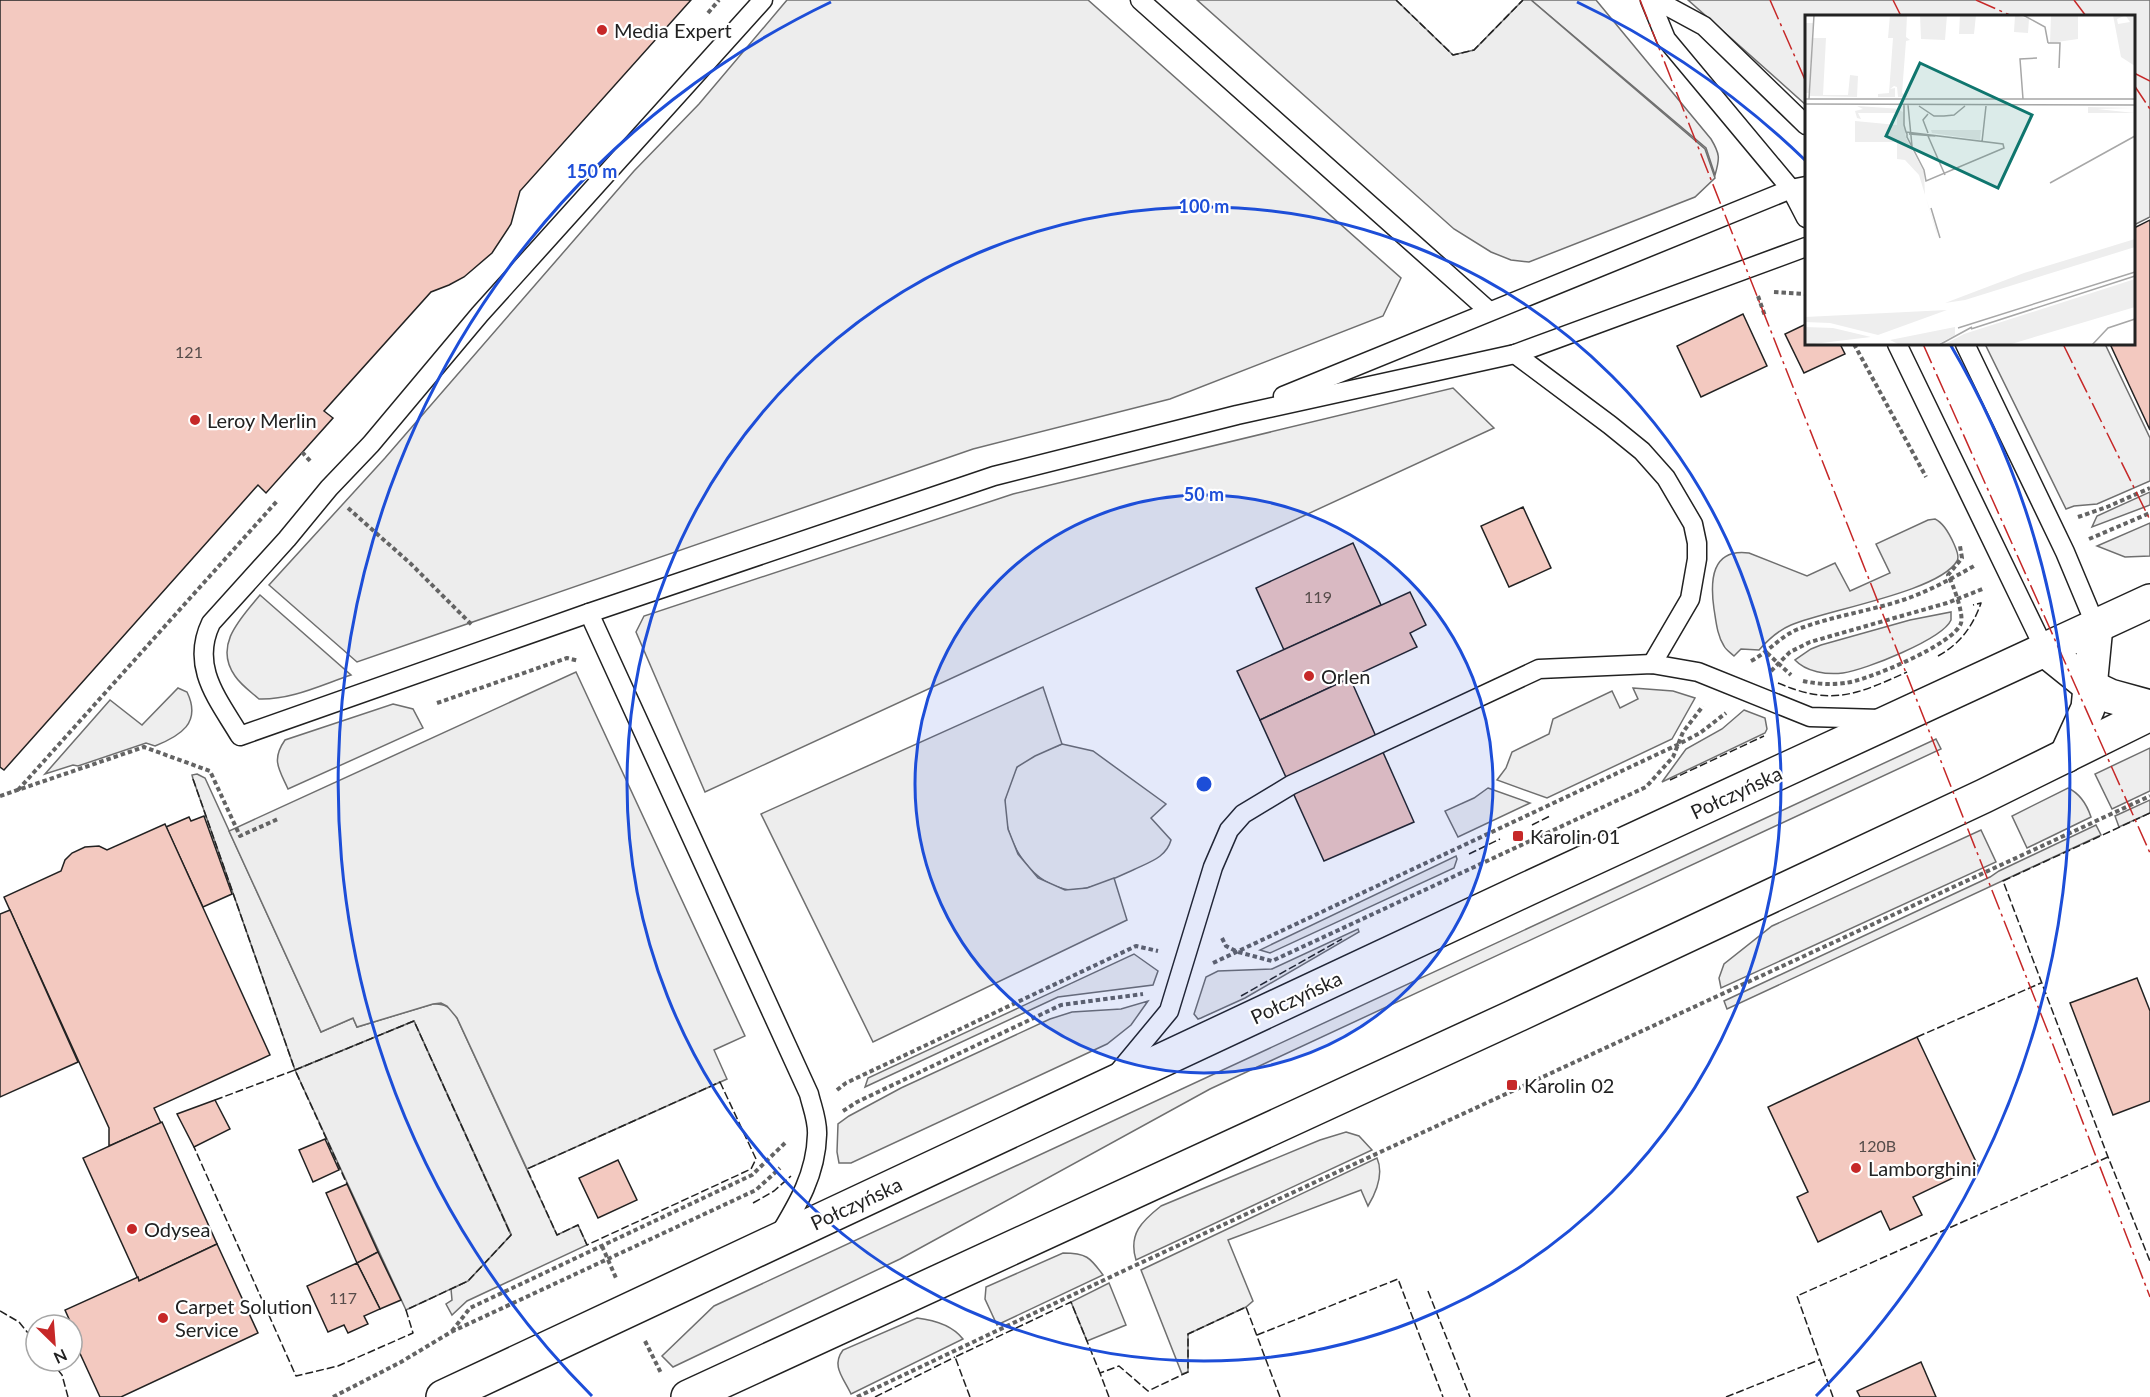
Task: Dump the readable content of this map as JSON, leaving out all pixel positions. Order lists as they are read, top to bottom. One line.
{"streets":{"main road":["Połczyńska"]},"places":{"other":["Media Expert","Leroy Merlin","Orlen","Lamborghini","Odysea","Carpet Solution Service"],"transit":["Karolin 01","Karolin 02"]},"house_numbers":["121","119","120B","117"],"north":"bottom right","rings":["150 m","100 m","50 m"]}
